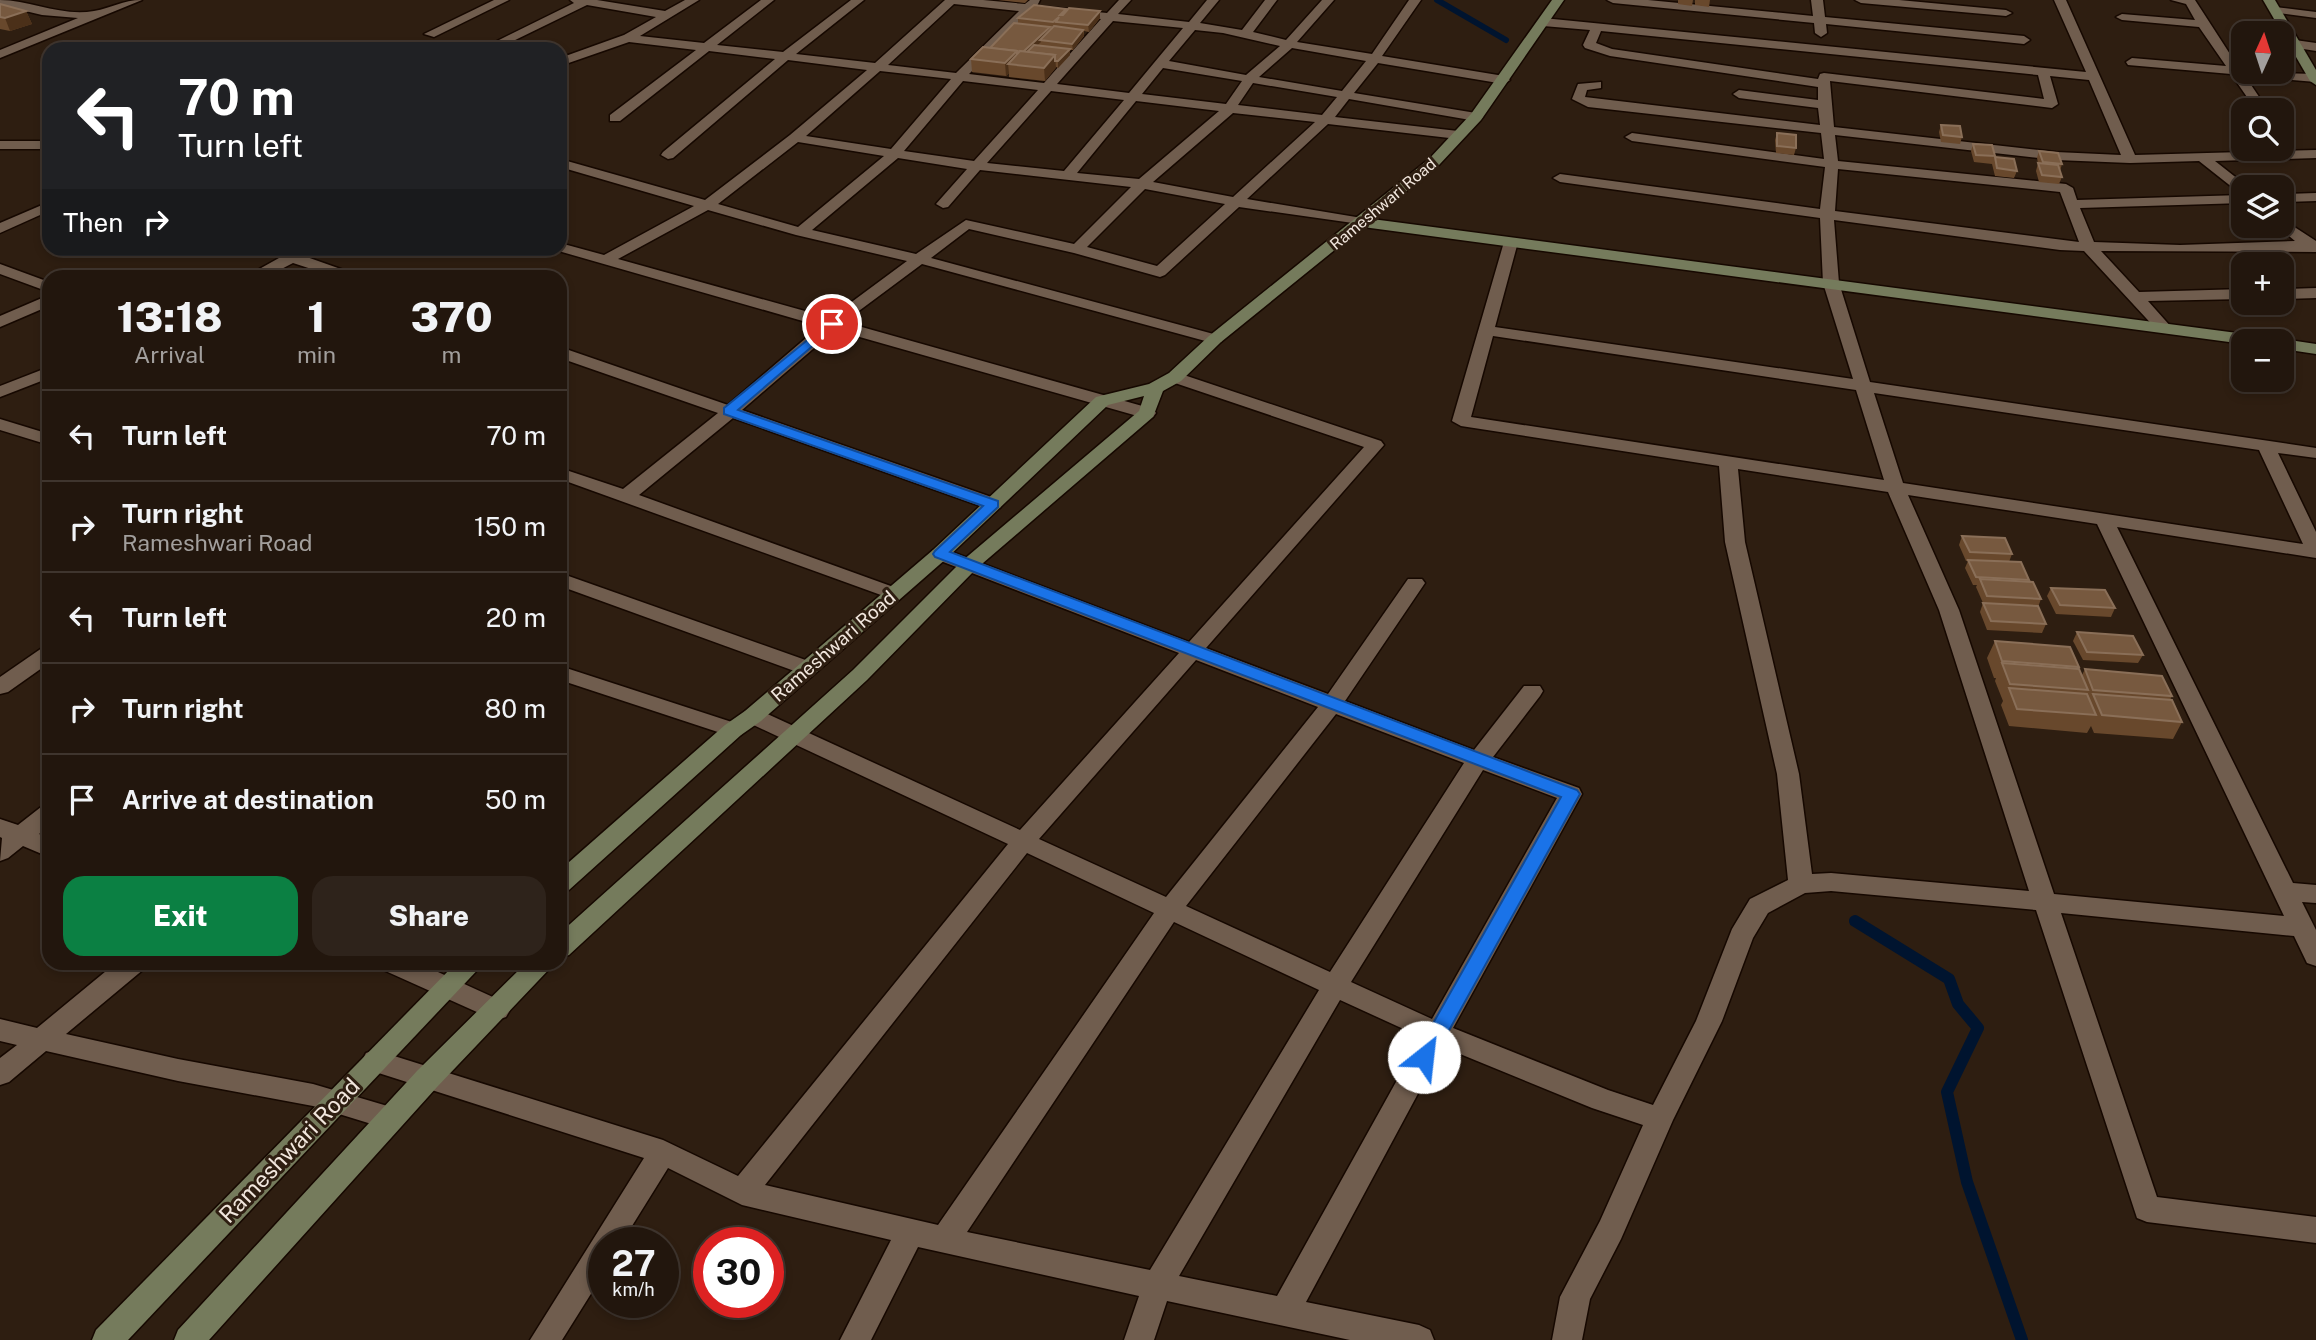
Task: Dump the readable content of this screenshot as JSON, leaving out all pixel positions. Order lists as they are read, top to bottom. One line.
{"streets":{"main road":["Rameshwari Road"]},"north":"top","page":{"map_buttons":["+","−"],"turn":["70 m","Turn left"],"then":"Then","eta":["13:18","Arrival","1","min","370","m"],"list":[{"name":"Turn left","value":"70 m"},{"name":"Turn right","note":"Rameshwari Road","value":"150 m"},{"name":"Turn left","value":"20 m"},{"name":"Turn right","value":"80 m"},{"name":"Arrive at destination","value":"50 m"}],"buttons":["Exit","Share"],"speed":"27 km/h","limit":"30"}}
